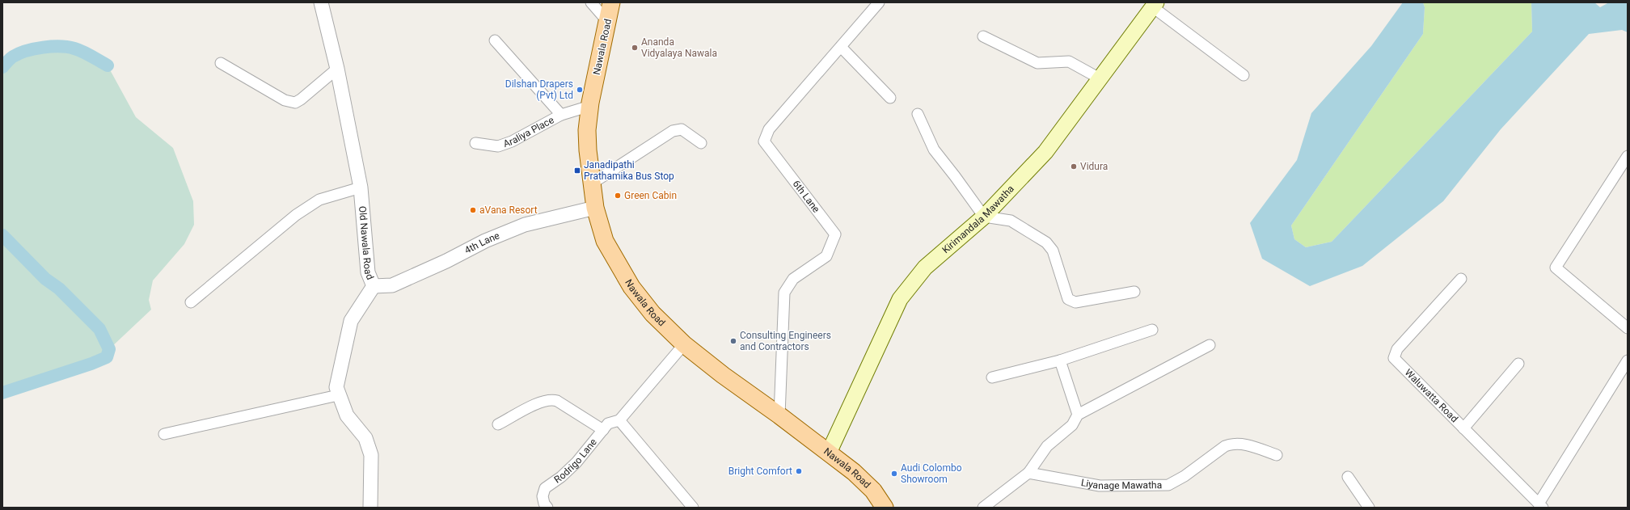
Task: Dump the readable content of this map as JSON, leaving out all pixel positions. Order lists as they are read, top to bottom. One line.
{"streets":{"main road":["Nawala Road","Kirimandala Mawatha"],"street":["Araliya Place","6th Lane","Old Nawala Road","4th Lane","Waluwatta Road","Rodrigo Lane","Liyanage Mawatha"]},"crossings":[["Nawala Road","Araliya Place"],["Nawala Road","6th Lane"],["Nawala Road","Kirimandala Mawatha"],["Nawala Road","4th Lane"],["Nawala Road","Rodrigo Lane"],["Old Nawala Road","4th Lane"]],"places":{"other":["Ananda Vidyalaya Nawala","Dilshan Drapers (Pvt) Ltd","Vidura","Green Cabin","aVana Resort","Consulting Engineers and Contractors","Bright Comfort","Audi Colombo Showroom"],"transit":["Janadipathi Prathamika Bus Stop"]}}
